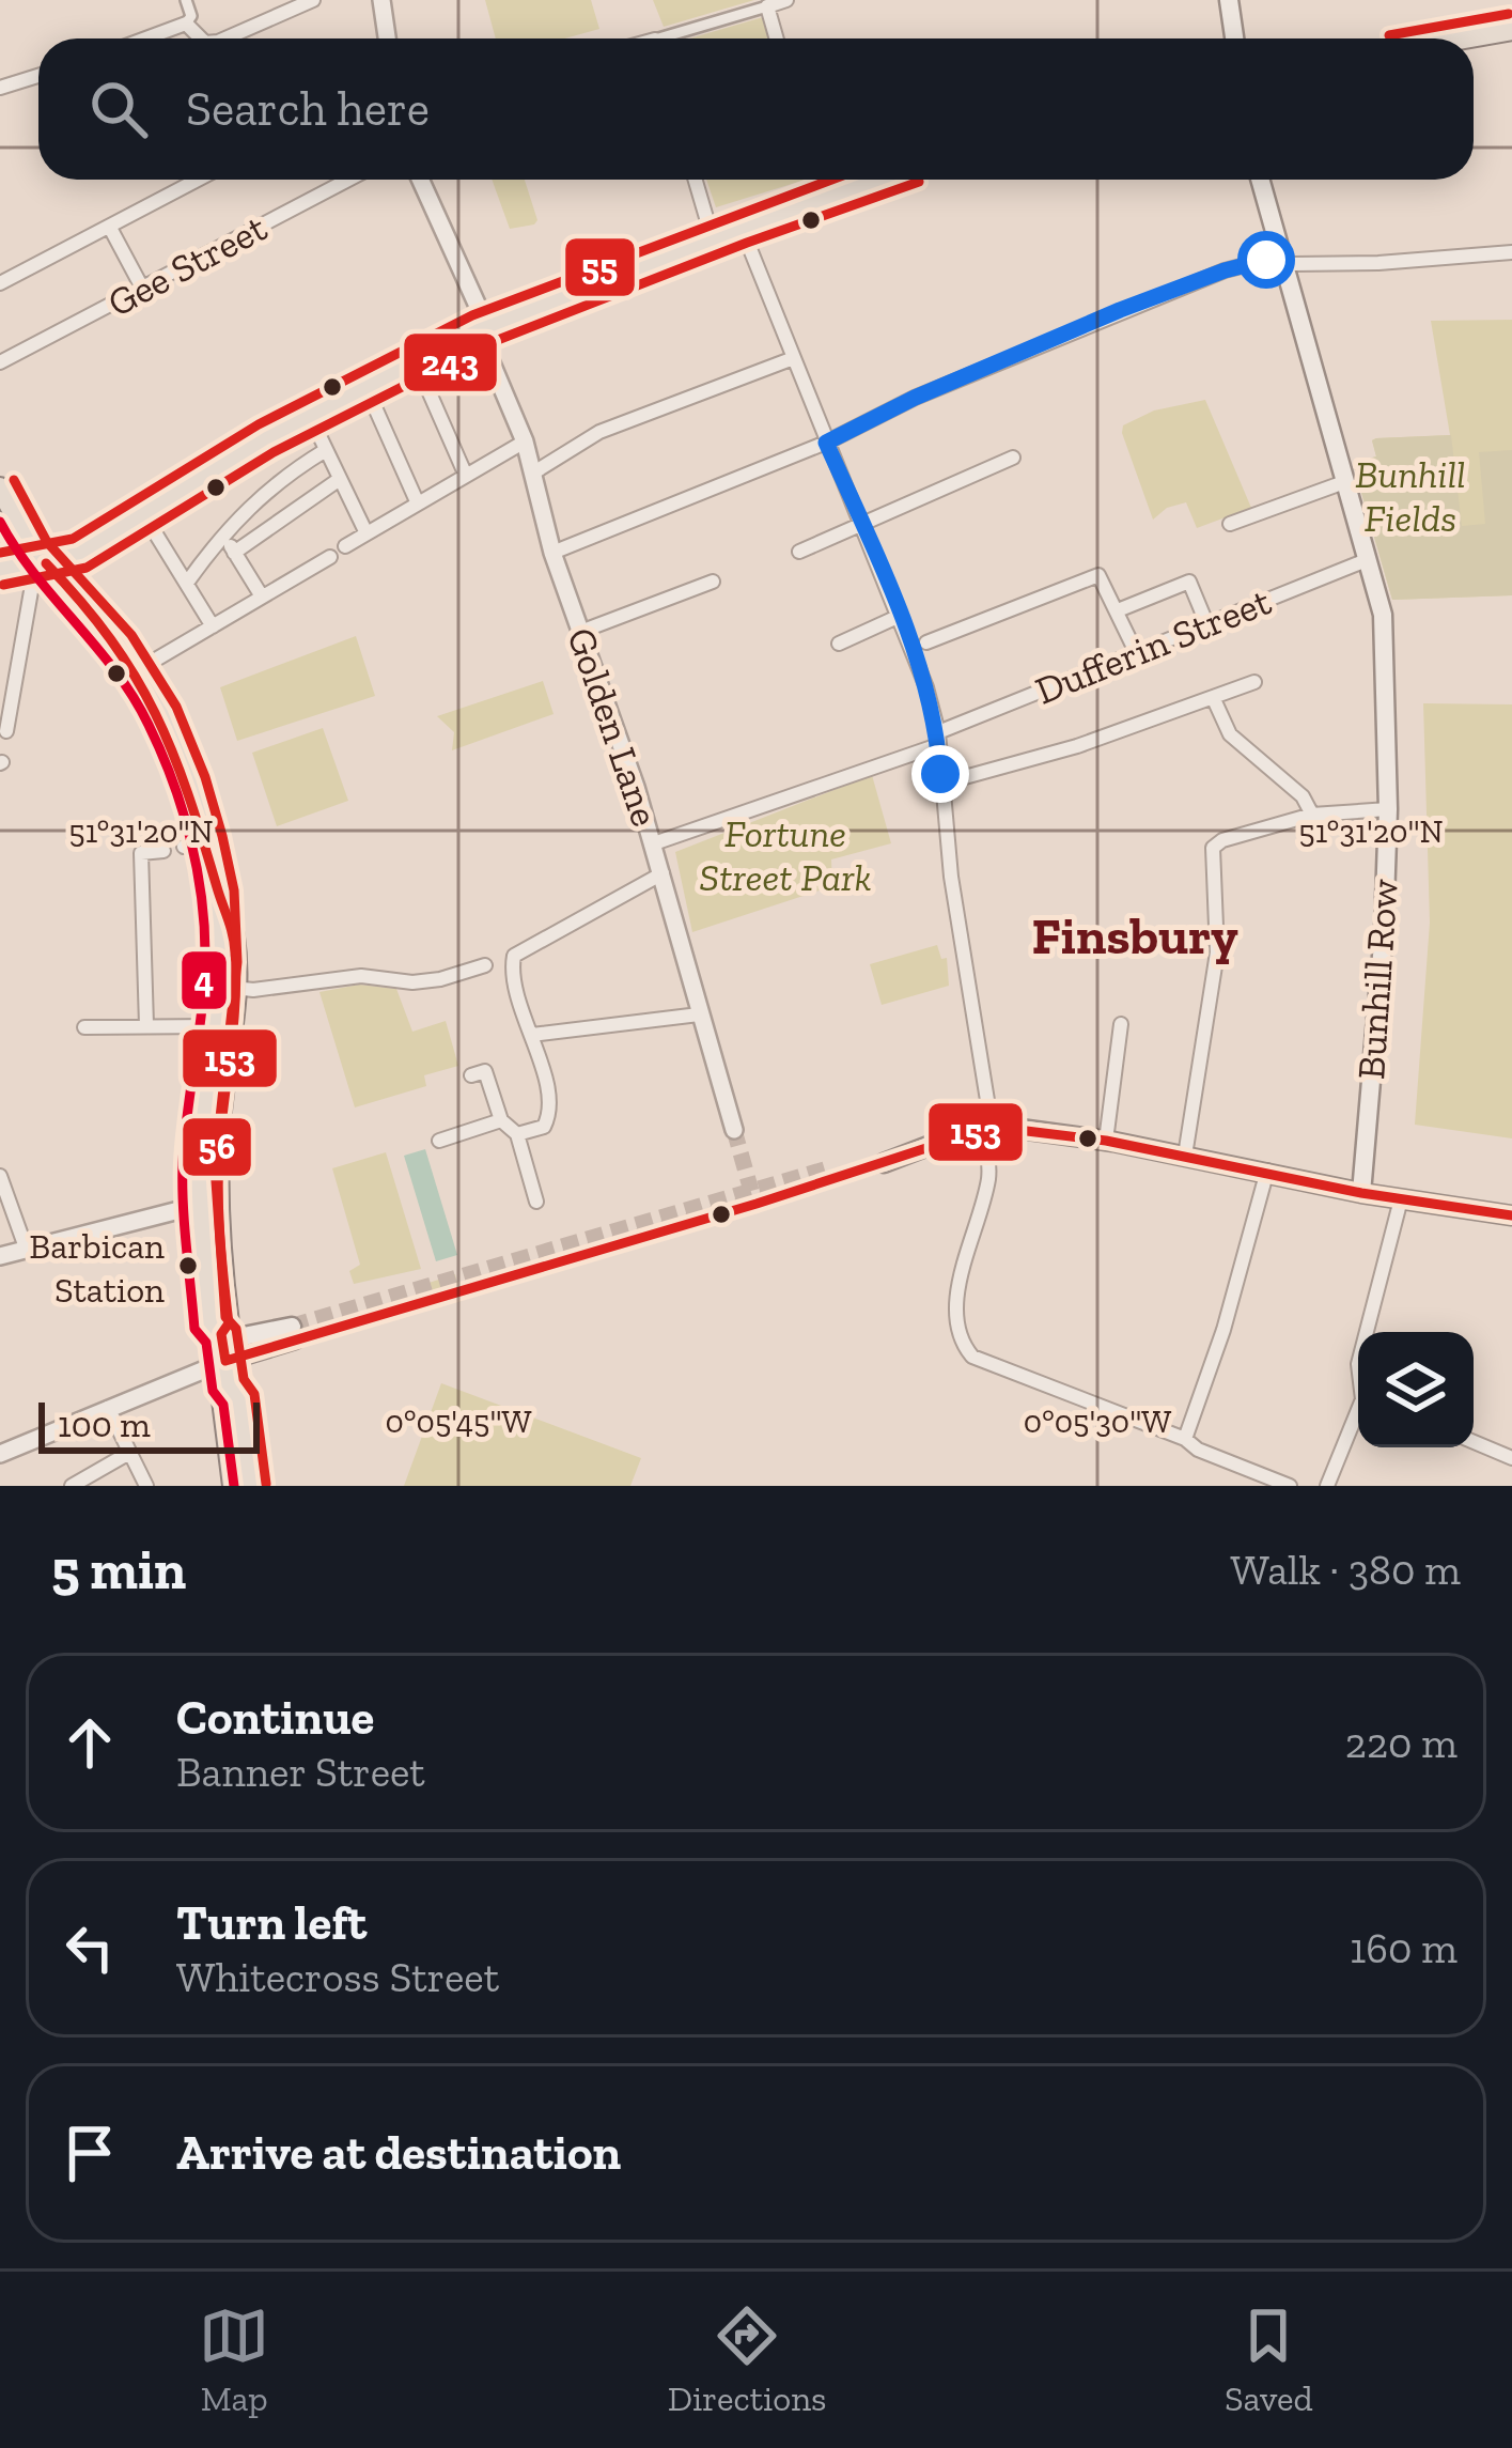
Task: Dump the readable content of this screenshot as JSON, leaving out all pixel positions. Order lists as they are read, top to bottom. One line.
{"streets":{"main road":["Bunhill Row"],"street":["Gee Street","Dufferin Street","Golden Lane"]},"crossings":[["Dufferin Street","Golden Lane"],["Dufferin Street","Bunhill Row"]],"districts":["Finsbury"],"parks":["Bunhill Fields","Fortune Street Park"],"places":["Barbican Station"],"lines":["transit line 55","transit line 243","transit line 56","transit line 4","transit line 153"],"scale_bar":"100 m","page":{"search":"Search here","scale":"100 m","heading":["5 min","Walk · 380 m"],"list":[["Continue","Banner Street","220 m"],["Turn left","Whitecross Street","160 m"],"Arrive at destination"],"nav":["Map","Directions","Saved"]},"coordinates":["51°31'20\"N","0°05'45\"W","0°05'30\"W"]}
